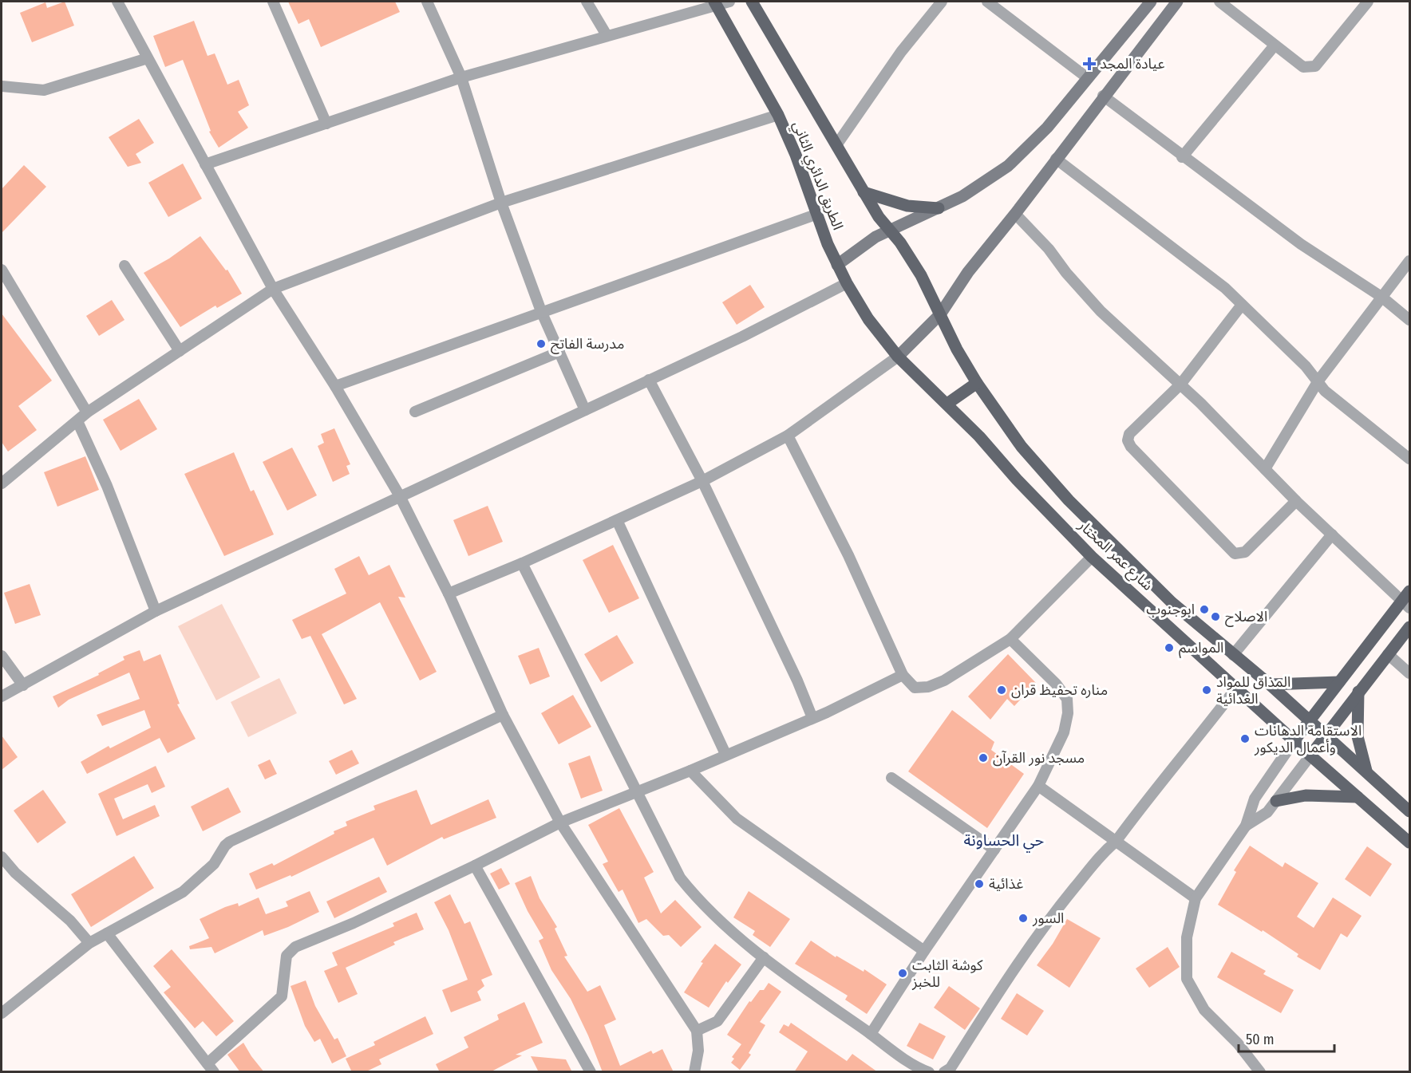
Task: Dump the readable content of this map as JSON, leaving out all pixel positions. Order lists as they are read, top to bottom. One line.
{"streets":{"main road":["الطريق الدائري الثاني","شارع عمر المختار"]},"crossings":[["الطريق الدائري الثاني","شارع عمر المختار"]],"districts":["حي الحساونة"],"places":{"health":["عيادة المجد"],"other":["مدرسة الفاتح","ابوجنوب","الاصلاح","المواسم","مناره تحفيظ قران","المذاق للمواد الغدائية","الاستقامة الدهانات وأعمال الديكور","مسجد نور القرآن","غذائية","السور","كوشة الثابت للخبز"]},"scale_bar":"50 m"}
